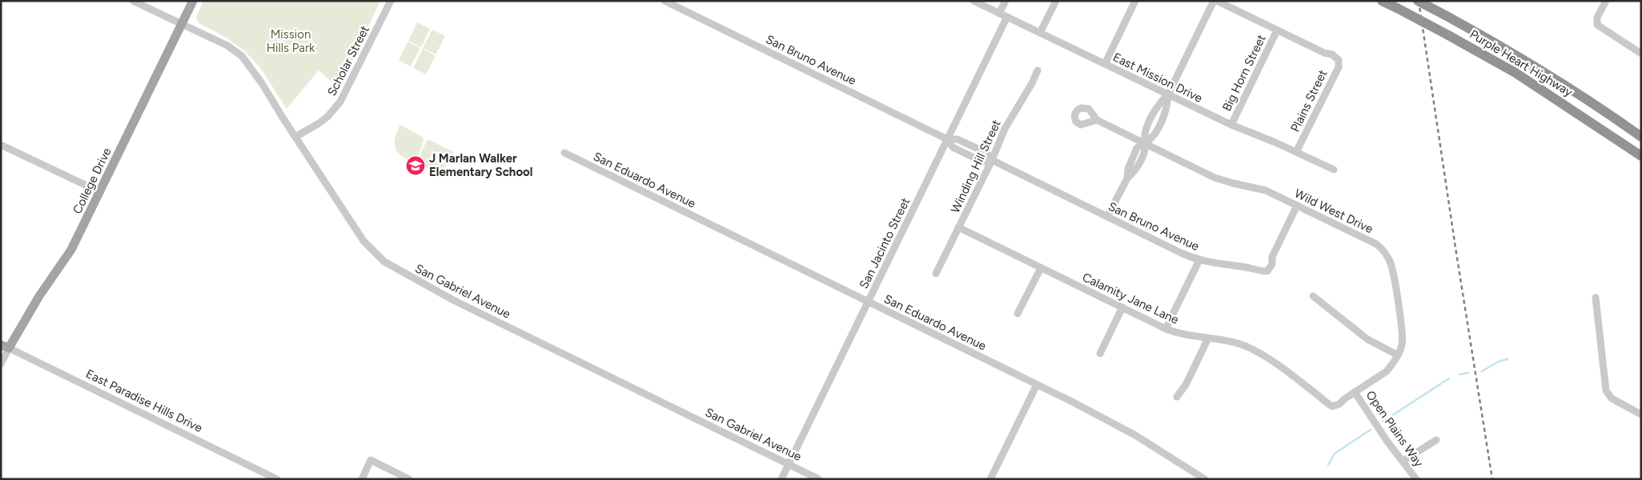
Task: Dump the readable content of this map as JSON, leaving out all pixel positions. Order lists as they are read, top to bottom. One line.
{"streets":{"highway":["Purple Heart Highway"],"main road":["College Drive"],"street":["San Bruno Avenue","Scholar Street","Big Horn Street","East Mission Drive","Plains Street","Winding Hill Street","San Eduardo Avenue","Wild West Drive","San Jacinto Street","San Gabriel Avenue","Calamity Jane Lane","East Paradise Hills Drive","Open Plains Way"]},"crossings":[["San Bruno Avenue","Winding Hill Street"],["San Bruno Avenue","Wild West Drive"],["San Bruno Avenue","San Jacinto Street"],["Scholar Street","San Gabriel Avenue"],["Big Horn Street","East Mission Drive"],["Big Horn Street","Plains Street"],["East Mission Drive","Plains Street"],["East Mission Drive","San Jacinto Street"],["Winding Hill Street","Calamity Jane Lane"],["San Eduardo Avenue","San Jacinto Street"],["College Drive","San Gabriel Avenue"],["College Drive","East Paradise Hills Drive"],["Wild West Drive","Calamity Jane Lane"],["Wild West Drive","Open Plains Way"],["San Jacinto Street","San Gabriel Avenue"]],"parks":["Mission Hills Park"],"places":{"school or university":["J Marlan Walker Elementary School"]}}
